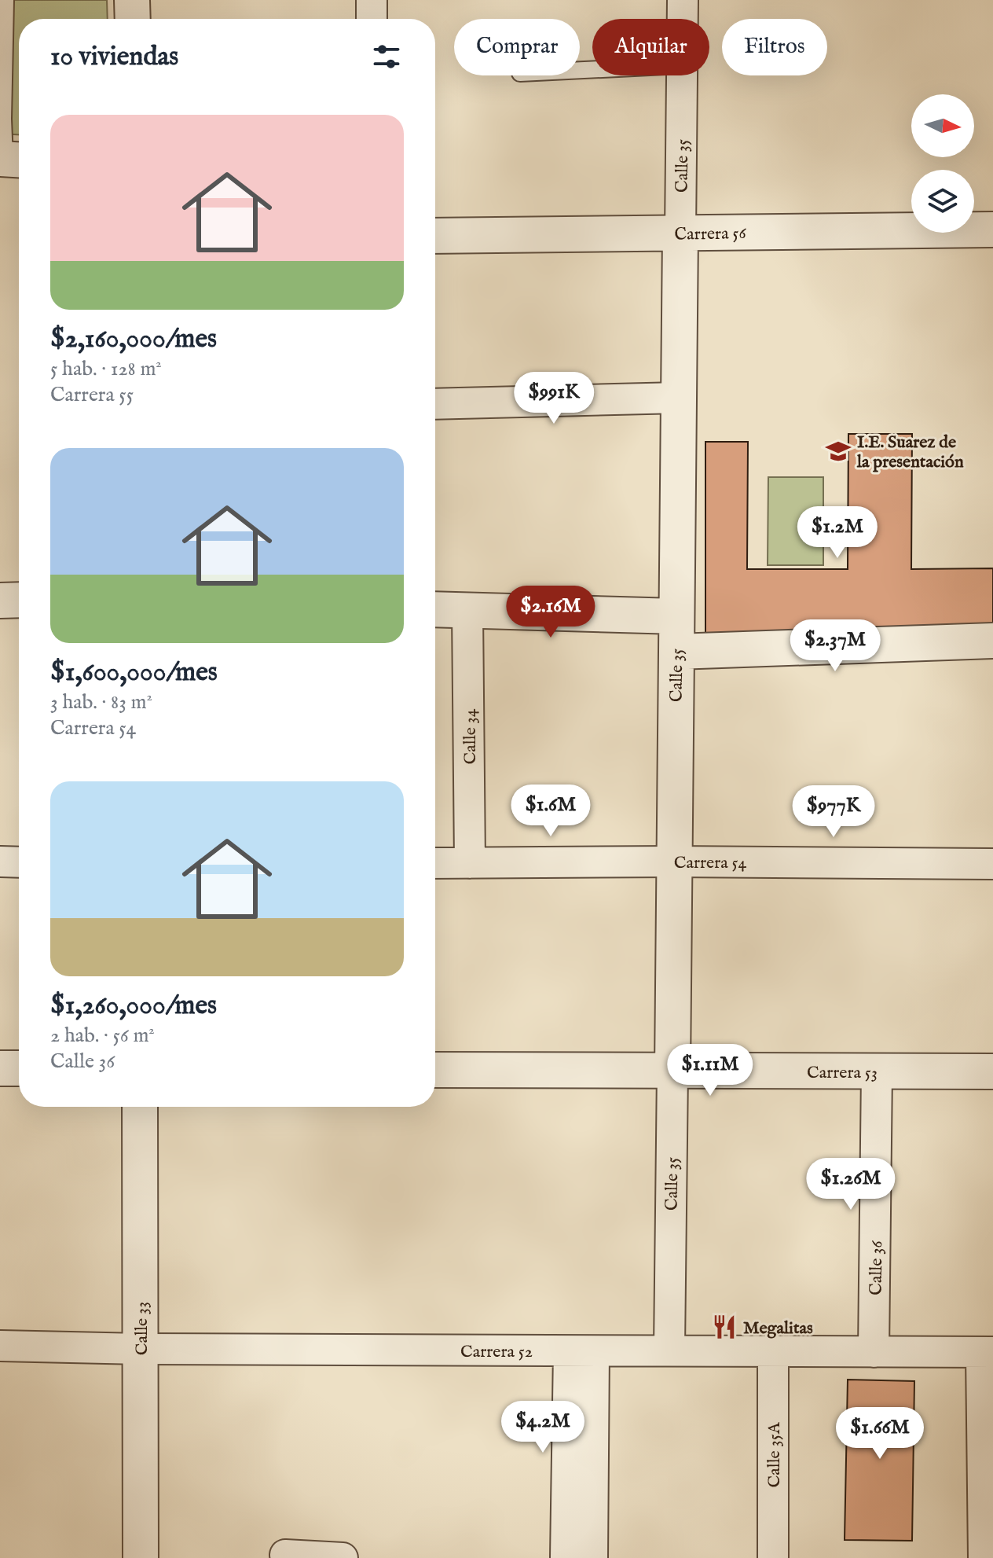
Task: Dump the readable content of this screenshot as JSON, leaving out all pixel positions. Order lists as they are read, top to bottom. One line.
{"streets":{"street":["Calle 35","Carrera 56","Calle 34","Carrera 54","Carrera 53","Calle 36","Calle 33","Carrera 52","Calle 35A"]},"crossings":[["Calle 35","Carrera 56"],["Calle 35","Carrera 54"],["Calle 35","Carrera 53"],["Calle 35","Carrera 52"],["Calle 34","Carrera 54"],["Carrera 53","Calle 36"],["Calle 36","Carrera 52"],["Calle 33","Carrera 52"],["Carrera 52","Calle 35A"]],"places":{"school or university":["I.E. Suarez de la presentación"],"restaurant":["Megalitas"]},"north":"right","page":{"chip":["Comprar","Alquilar","Filtros"],"heading":"10 viviendas","list":[{"name":"$2,160,000/mes","note":"5 hab. · 128 m² · Carrera 55"},{"name":"$1,600,000/mes","note":"3 hab. · 83 m² · Carrera 54"},{"name":"$1,260,000/mes","note":"2 hab. · 56 m² · Calle 36"}],"price":["$991K","$1.2M","$2.16M","$2.37M","$1.6M","$977K","$1.11M","$1.26M","$4.2M","$1.66M"]}}
